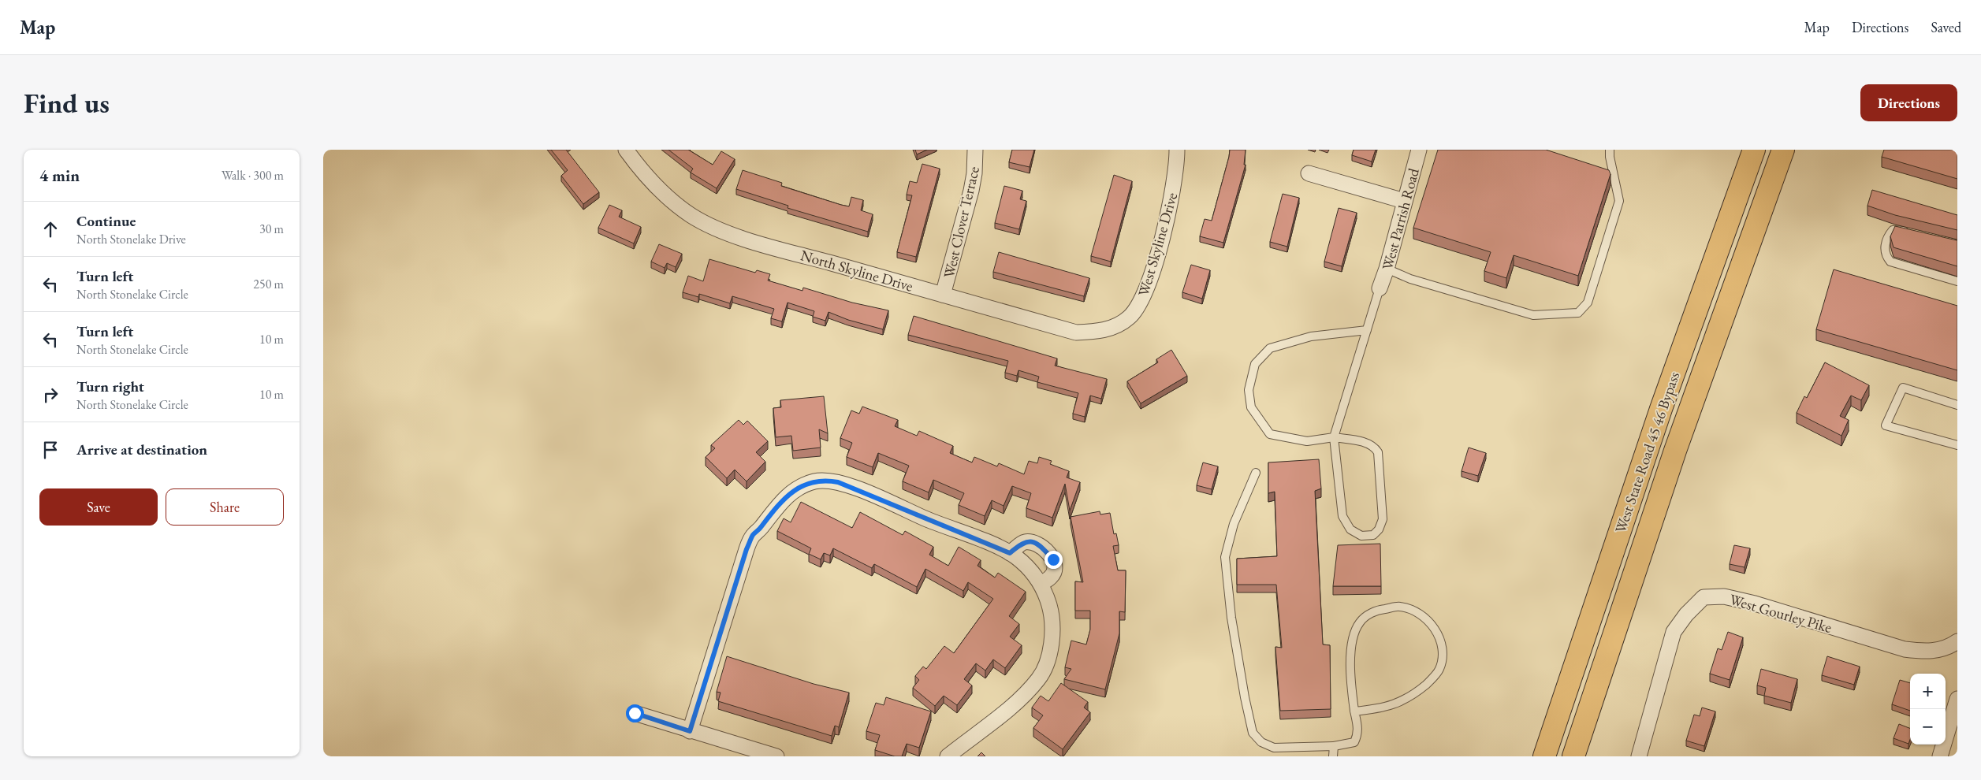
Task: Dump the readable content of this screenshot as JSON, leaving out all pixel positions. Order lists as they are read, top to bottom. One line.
{"streets":{"highway":["West State Road 45 46 Bypass"],"street":["West Parrish Road","West Clover Terrace","West Skyline Drive","North Skyline Drive","West Gourley Pike"]},"crossings":[["West Clover Terrace","North Skyline Drive"],["West Skyline Drive","North Skyline Drive"]],"page":{"header":"Map","nav":["Map","Directions","Saved"],"buttons":["Directions",["Save","Share"]],"title":"Find us","heading":["4 min","Walk · 300 m"],"list":[["Continue","North Stonelake Drive","30 m"],["Turn left","North Stonelake Circle","250 m"],["Turn left","North Stonelake Circle","10 m"],["Turn right","North Stonelake Circle","10 m"],"Arrive at destination"],"map_buttons":["+","−"]}}
